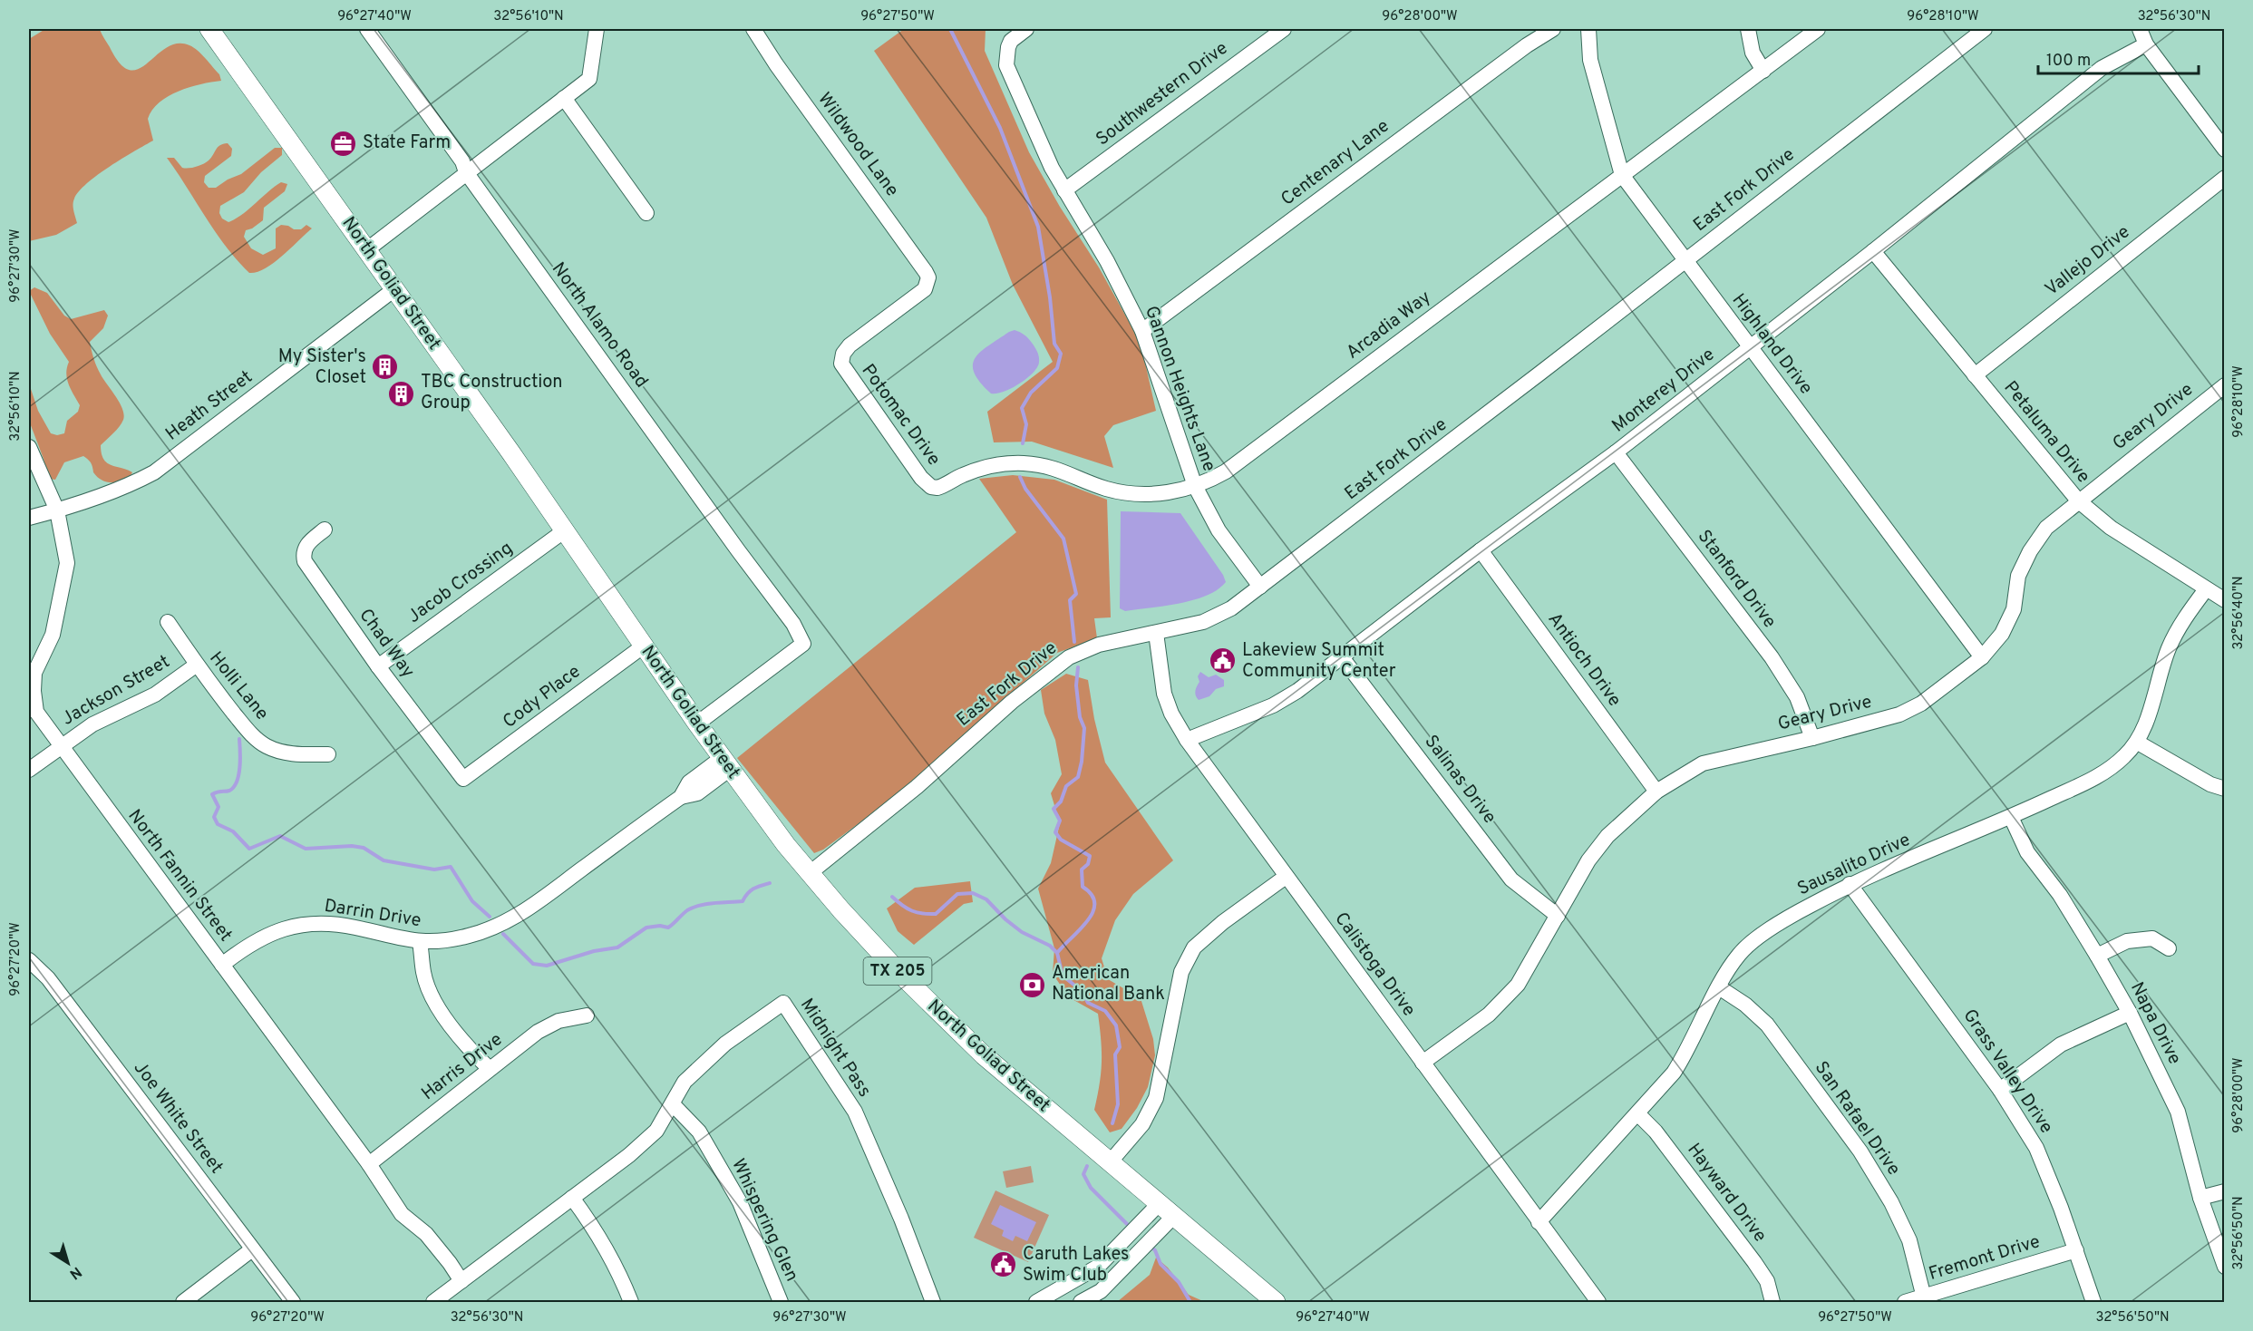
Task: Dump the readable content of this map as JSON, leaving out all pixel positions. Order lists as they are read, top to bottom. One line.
{"streets":{"main road":["North Goliad Street","TX 205"],"street":["Southwestern Drive","Wildwood Lane","Centenary Lane","East Fork Drive","Vallejo Drive","North Alamo Road","Arcadia Way","Highland Drive","Gannon Heights Lane","Monterey Drive","Heath Street","Potomac Drive","Geary Drive","Petaluma Drive","Stanford Drive","Jacob Crossing","Chad Way","Antioch Drive","Holli Lane","Jackson Street","Cody Place","Salinas Drive","Sausalito Drive","North Fannin Street","Darrin Drive","Calistoga Drive","Napa Drive","Midnight Pass","Harris Drive","Grass Valley Drive","Joe White Street","San Rafael Drive","Hayward Drive","Whispering Glen","Fremont Drive"]},"crossings":[["Southwestern Drive","Gannon Heights Lane"],["Wildwood Lane","Potomac Drive"],["Centenary Lane","Gannon Heights Lane"],["East Fork Drive","North Goliad Street"],["East Fork Drive","Highland Drive"],["East Fork Drive","Gannon Heights Lane"],["East Fork Drive","Calistoga Drive"],["Vallejo Drive","Petaluma Drive"],["North Goliad Street","North Alamo Road"],["North Goliad Street","Heath Street"],["North Goliad Street","Jacob Crossing"],["North Goliad Street","Cody Place"],["North Goliad Street","Darrin Drive"],["Arcadia Way","Highland Drive"],["Arcadia Way","Gannon Heights Lane"],["Arcadia Way","Potomac Drive"],["Highland Drive","Monterey Drive"],["Highland Drive","Geary Drive"],["Monterey Drive","Petaluma Drive"],["Monterey Drive","Stanford Drive"],["Monterey Drive","Antioch Drive"],["Monterey Drive","Salinas Drive"],["Monterey Drive","Calistoga Drive"],["Heath Street","North Fannin Street"],["Geary Drive","Petaluma Drive"],["Geary Drive","Stanford Drive"],["Geary Drive","Antioch Drive"],["Geary Drive","Salinas Drive"],["Geary Drive","Calistoga Drive"],["Jacob Crossing","Chad Way"],["Chad Way","Cody Place"],["Holli Lane","Jackson Street"],["Jackson Street","North Fannin Street"],["Sausalito Drive","Calistoga Drive"],["Sausalito Drive","Napa Drive"],["Sausalito Drive","Grass Valley Drive"],["Sausalito Drive","San Rafael Drive"],["Sausalito Drive","Hayward Drive"],["North Fannin Street","Darrin Drive"],["North Fannin Street","Midnight Pass"],["North Fannin Street","Harris Drive"],["Midnight Pass","Whispering Glen"],["Grass Valley Drive","Fremont Drive"],["San Rafael Drive","Fremont Drive"]],"places":{"office":["State Farm"],"building":["My Sister's Closet","TBC Construction Group"],"public building":["Lakeview Summit Community Center","Caruth Lakes Swim Club"],"bank":["American National Bank"]},"scale_bar":"100 m","north":"bottom right","coordinates":["96°27'40\"W","32°56'10\"N","96°27'50\"W","96°28'00\"W","96°28'10\"W","32°56'30\"N","96°27'30\"W","32°56'40\"N","96°27'20\"W","32°56'50\"N"]}
